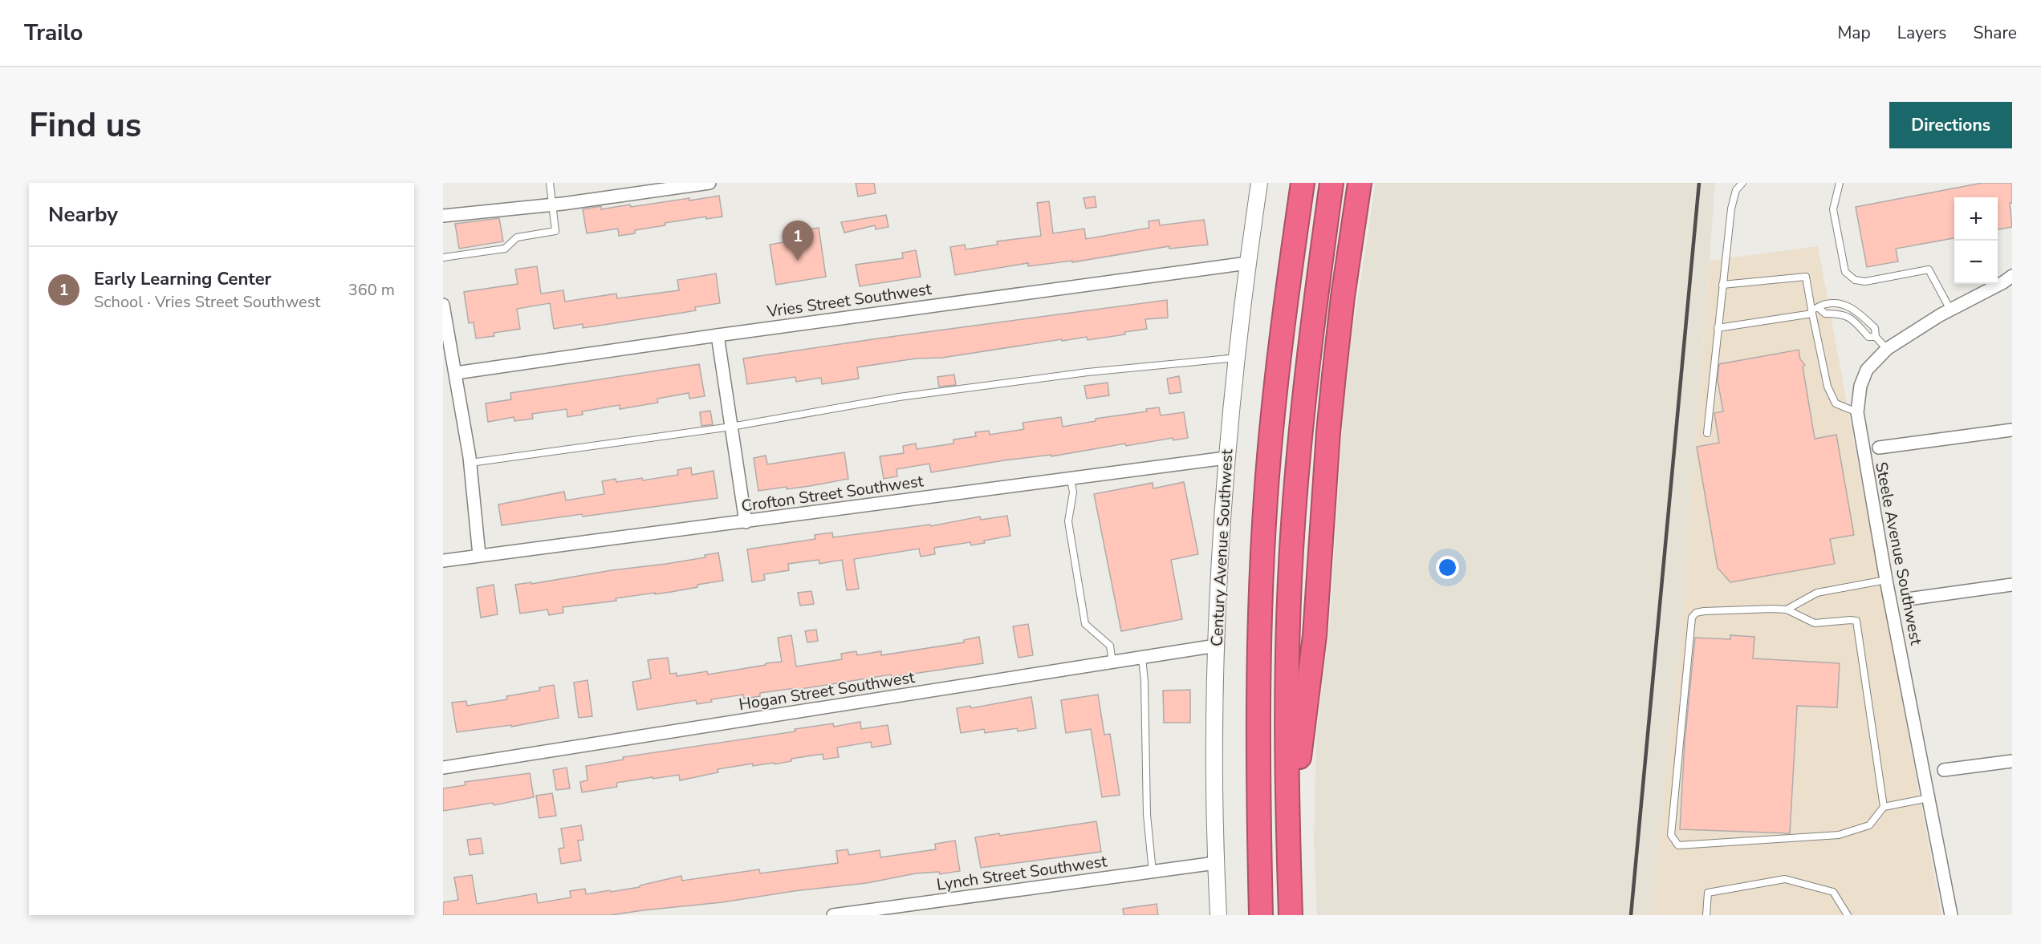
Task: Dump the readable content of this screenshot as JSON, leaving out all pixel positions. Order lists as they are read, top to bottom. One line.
{"streets":{"street":["Vries Street Southwest","Crofton Street Southwest","Century Avenue Southwest","Steele Avenue Southwest","Hogan Street Southwest","Lynch Street Southwest"]},"crossings":[["Vries Street Southwest","Century Avenue Southwest"],["Crofton Street Southwest","Century Avenue Southwest"],["Century Avenue Southwest","Hogan Street Southwest"],["Century Avenue Southwest","Lynch Street Southwest"]],"page":{"header":"Trailo","nav":["Map","Layers","Share"],"buttons":"Directions","title":"Find us","heading":"Nearby","map_buttons":["+","−"],"pins":"1","list":[{"mark":"1","name":"Early Learning Center","note":"School · Vries Street Southwest","value":"360 m"}]}}
